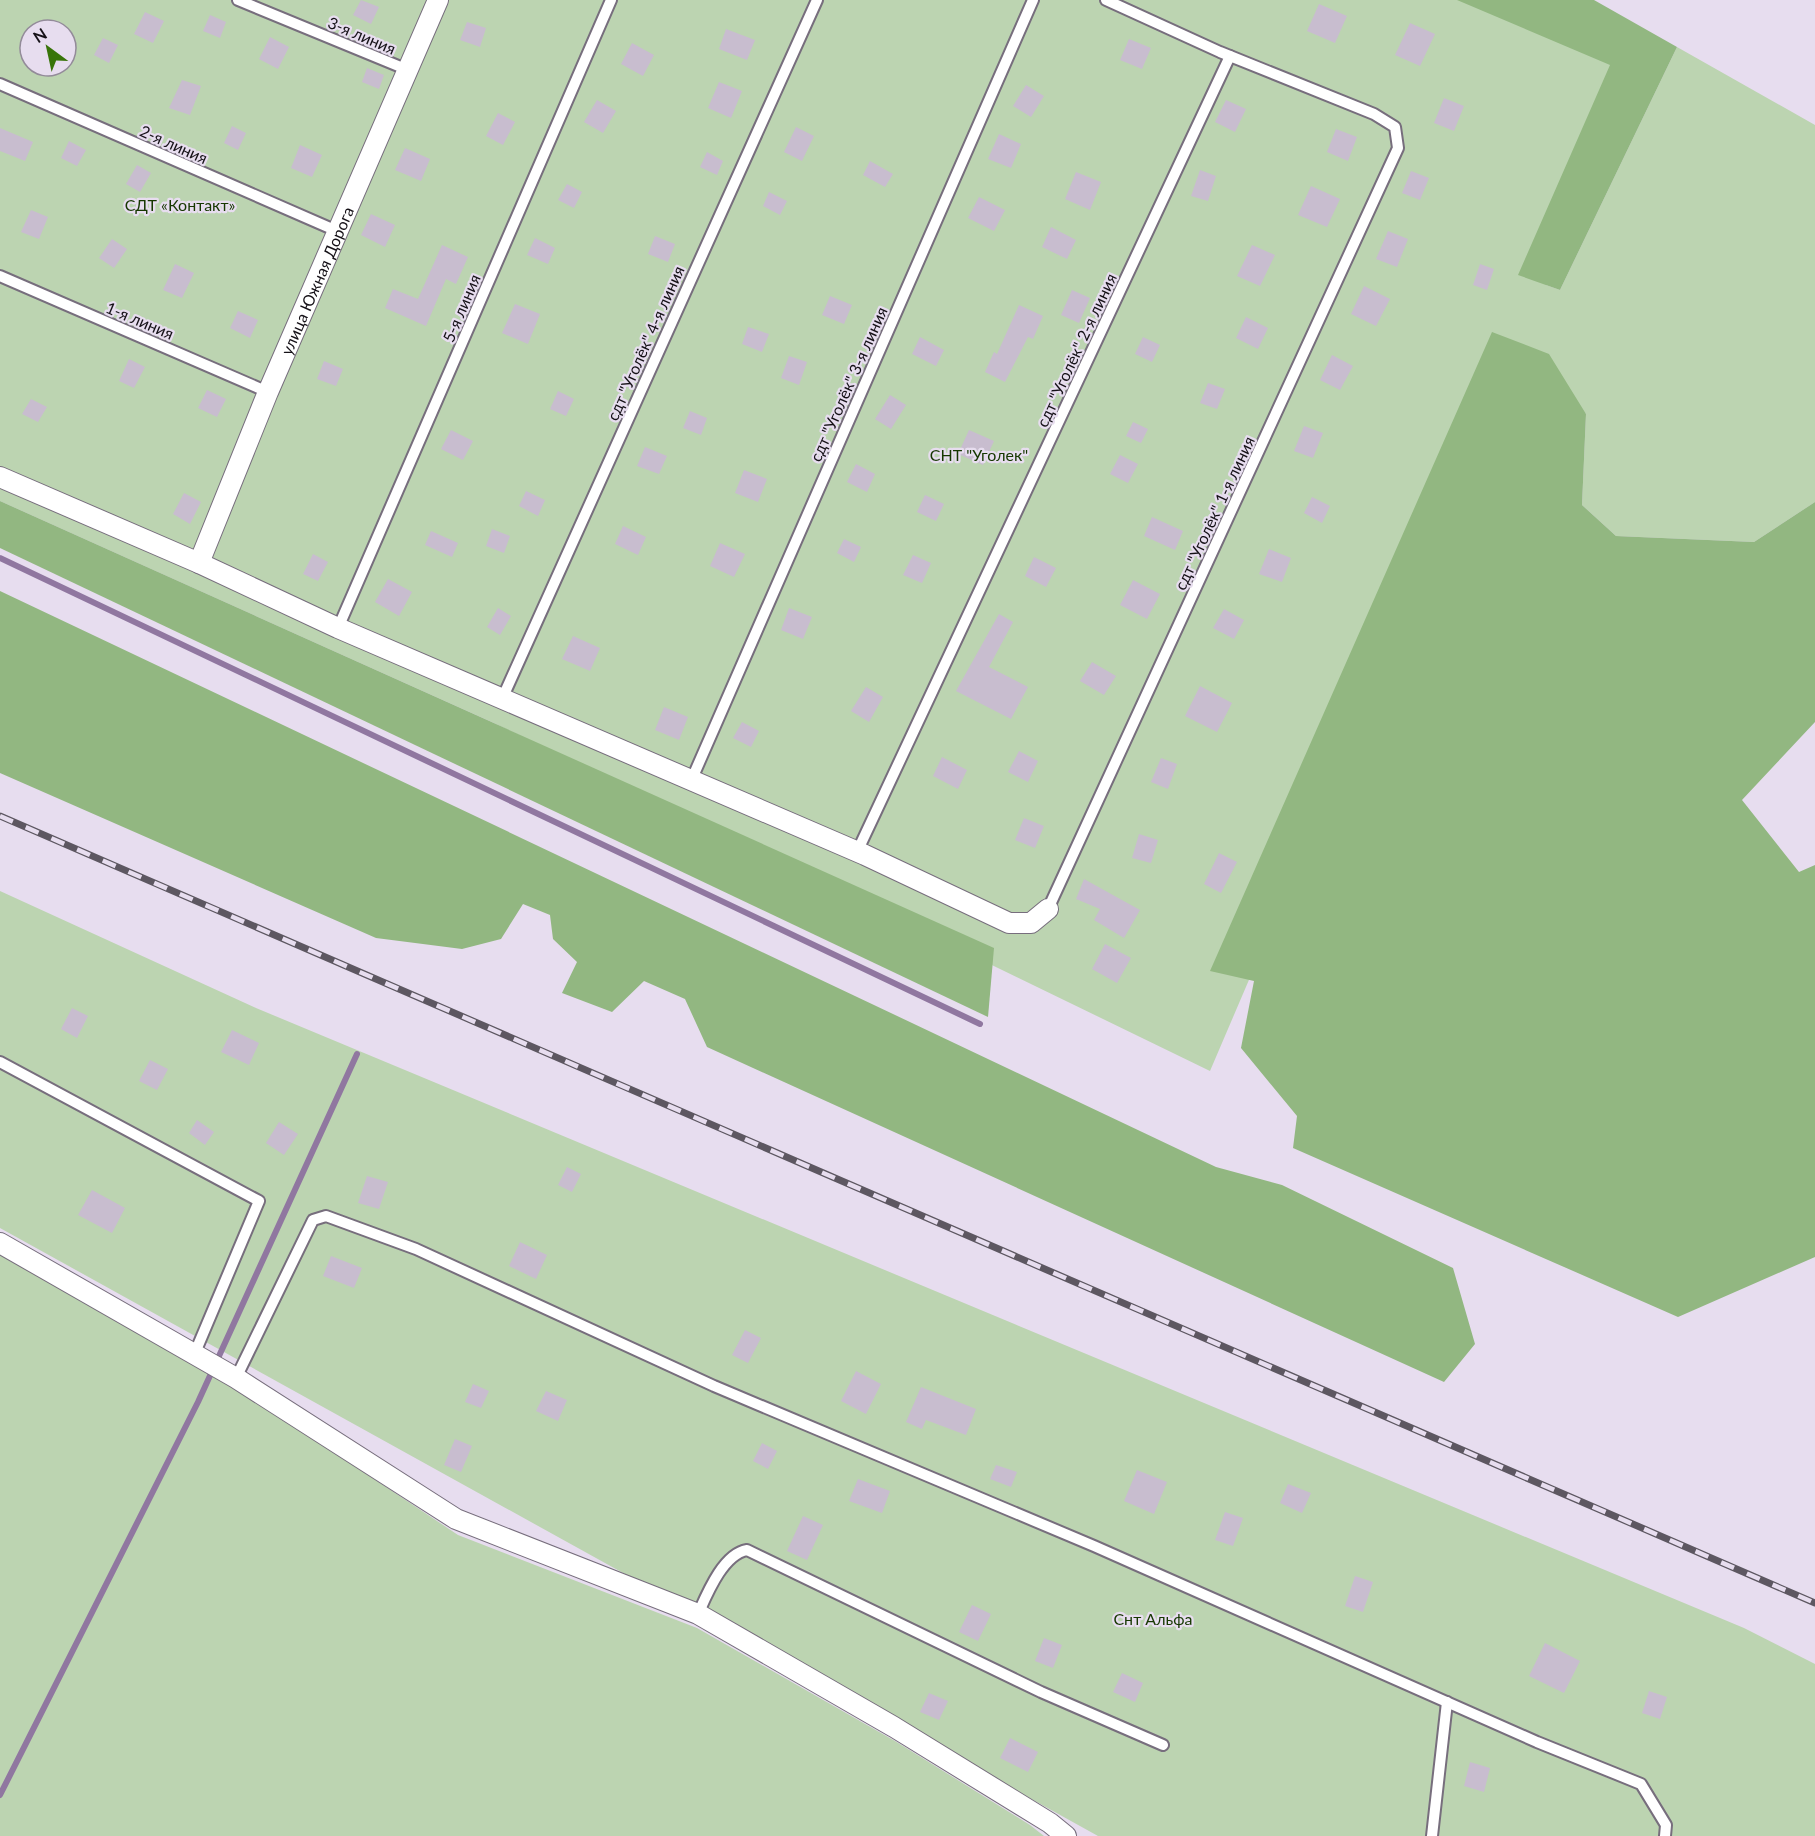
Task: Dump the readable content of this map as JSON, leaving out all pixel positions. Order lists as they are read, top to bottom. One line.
{"streets":{"street":["улица Южная Дорога"],"lane":["3-я линия","2-я линия","5-я линия","1-я линия","сдт \"Уголёк\" 4-я линия","сдт \"Уголёк\" 2-я линия","сдт \"Уголёк\" 3-я линия","сдт \"Уголёк\" 1-я линия"]},"crossings":[["3-я линия","улица Южная Дорога"],["2-я линия","улица Южная Дорога"],["улица Южная Дорога","1-я линия"],["сдт \"Уголёк\" 2-я линия","сдт \"Уголёк\" 1-я линия"]],"parks":["СДТ «Контакт»","СНТ \"Уголек\"","Снт Альфа"],"north":"top left"}
